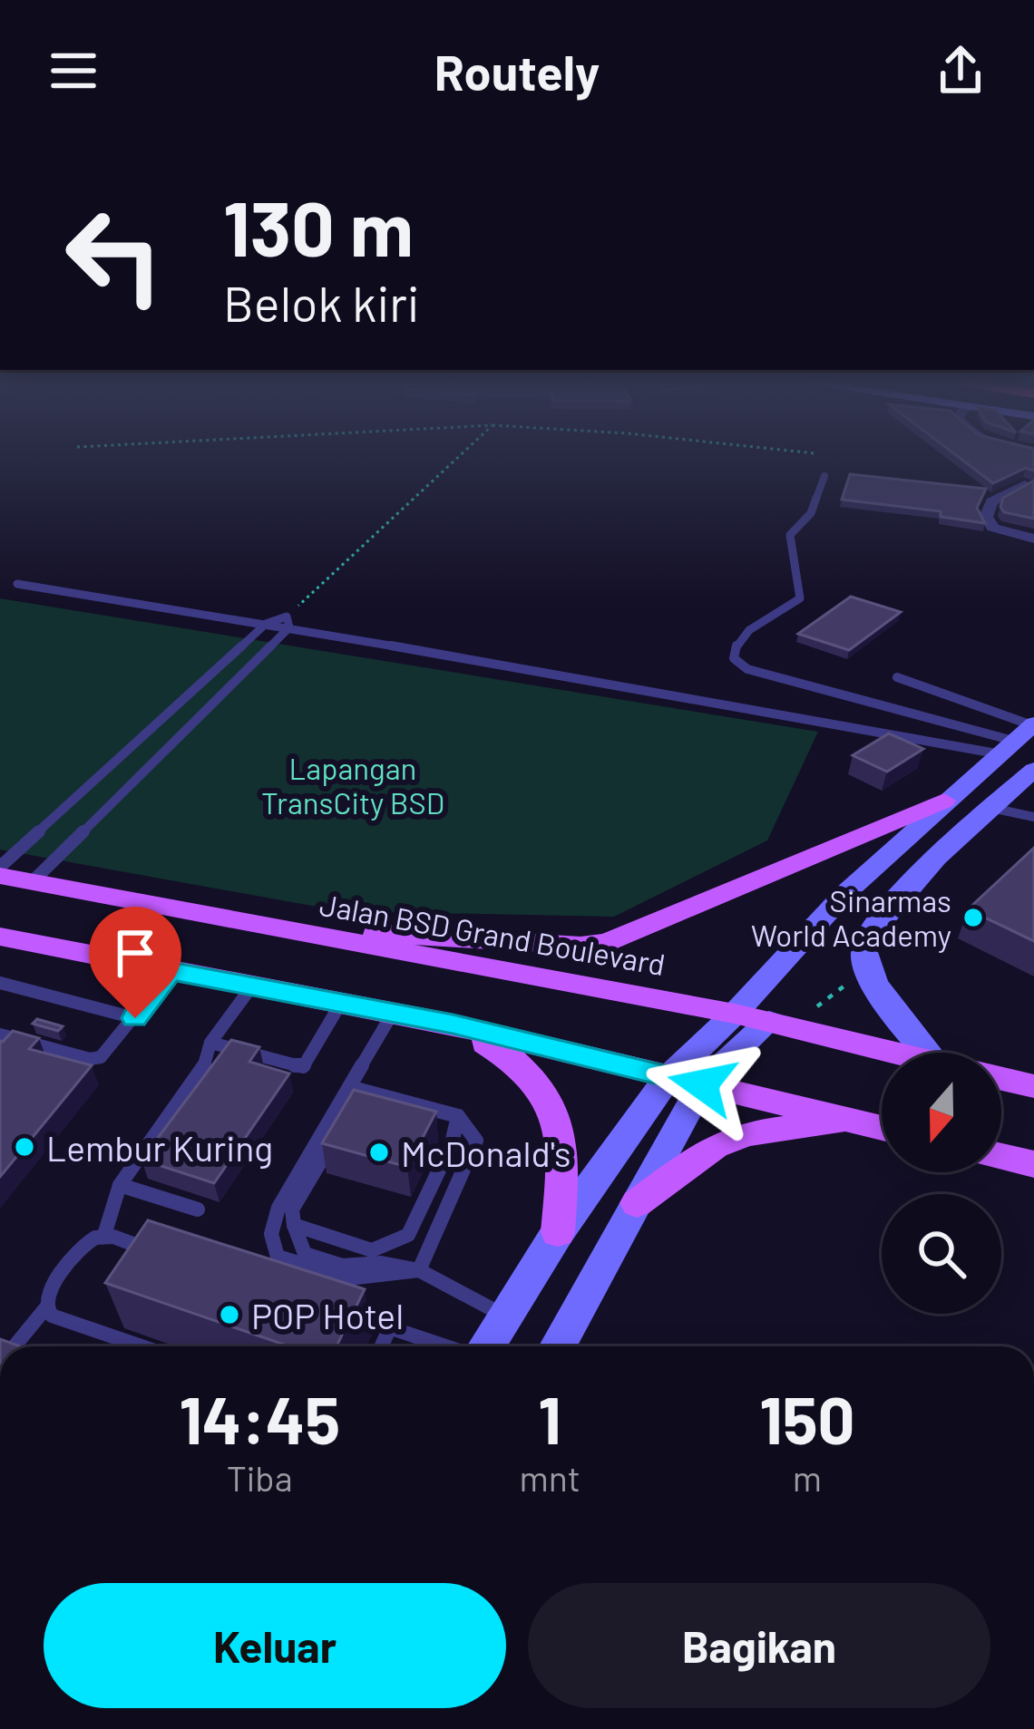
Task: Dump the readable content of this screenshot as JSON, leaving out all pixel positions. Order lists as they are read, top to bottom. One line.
{"streets":{"main road":["Jalan BSD Grand Boulevard"]},"parks":["Lapangan TransCity BSD"],"places":["Sinarmas World Academy","Lembur Kuring","McDonald's","POP Hotel"],"north":"bottom","page":{"header":"Routely","turn":["130 m","Belok kiri"],"eta":["14:45","Tiba","1","mnt","150","m"],"buttons":["Keluar","Bagikan"]}}
